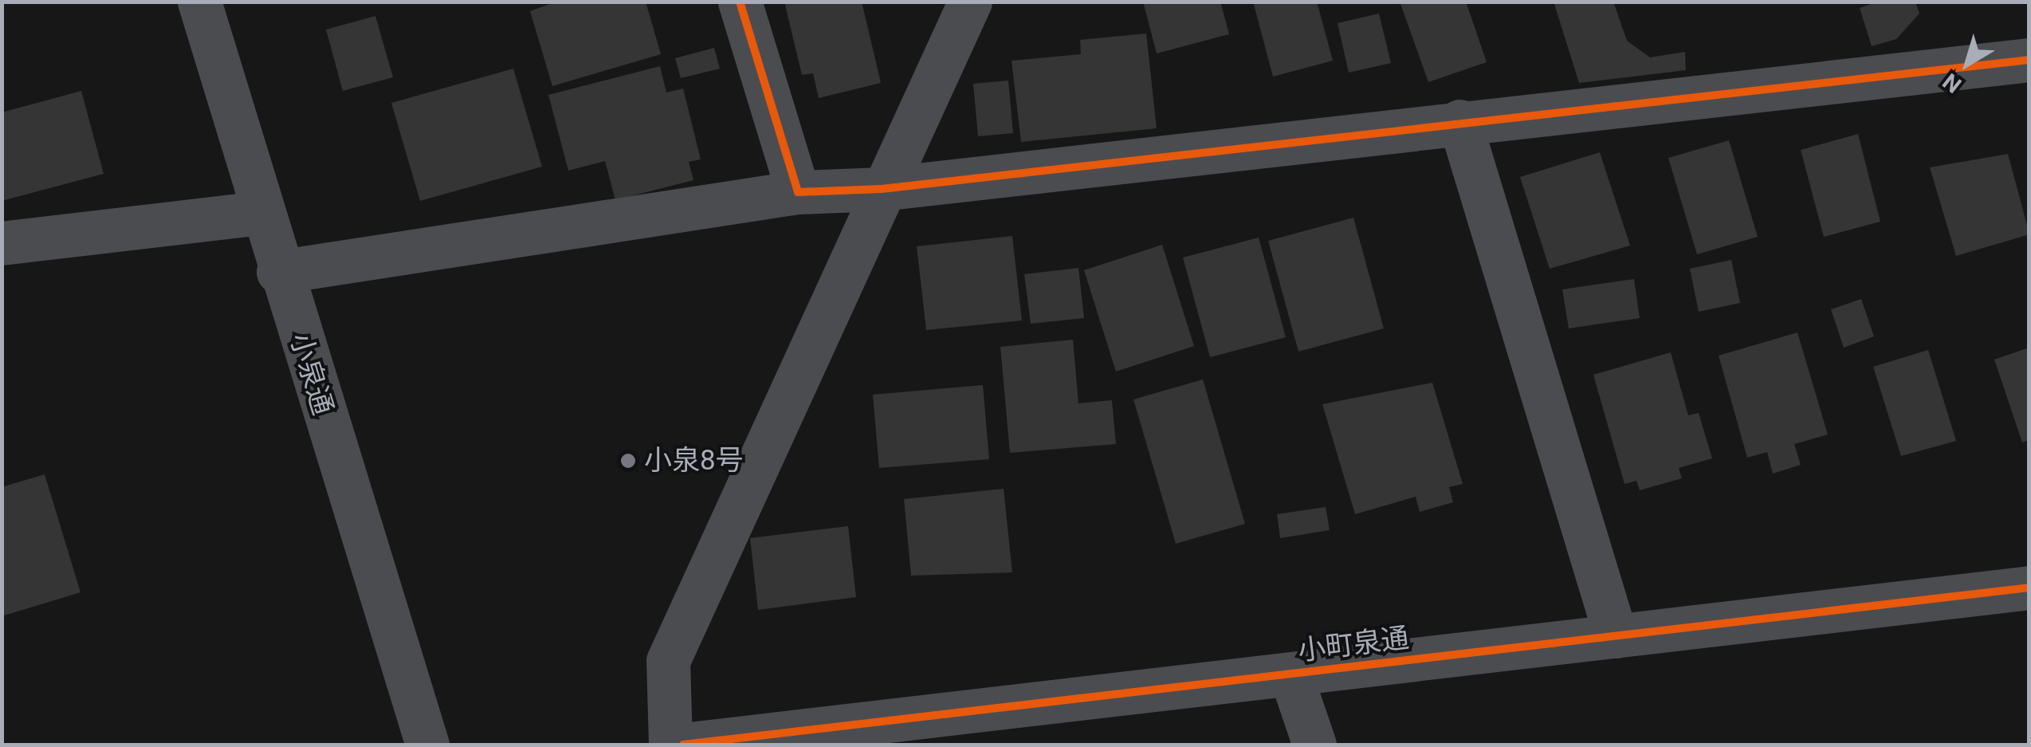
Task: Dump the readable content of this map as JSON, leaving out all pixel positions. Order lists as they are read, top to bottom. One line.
{"streets":{"street":["小泉通","小町泉通"]},"places":["小泉8号"],"north":"bottom left"}
